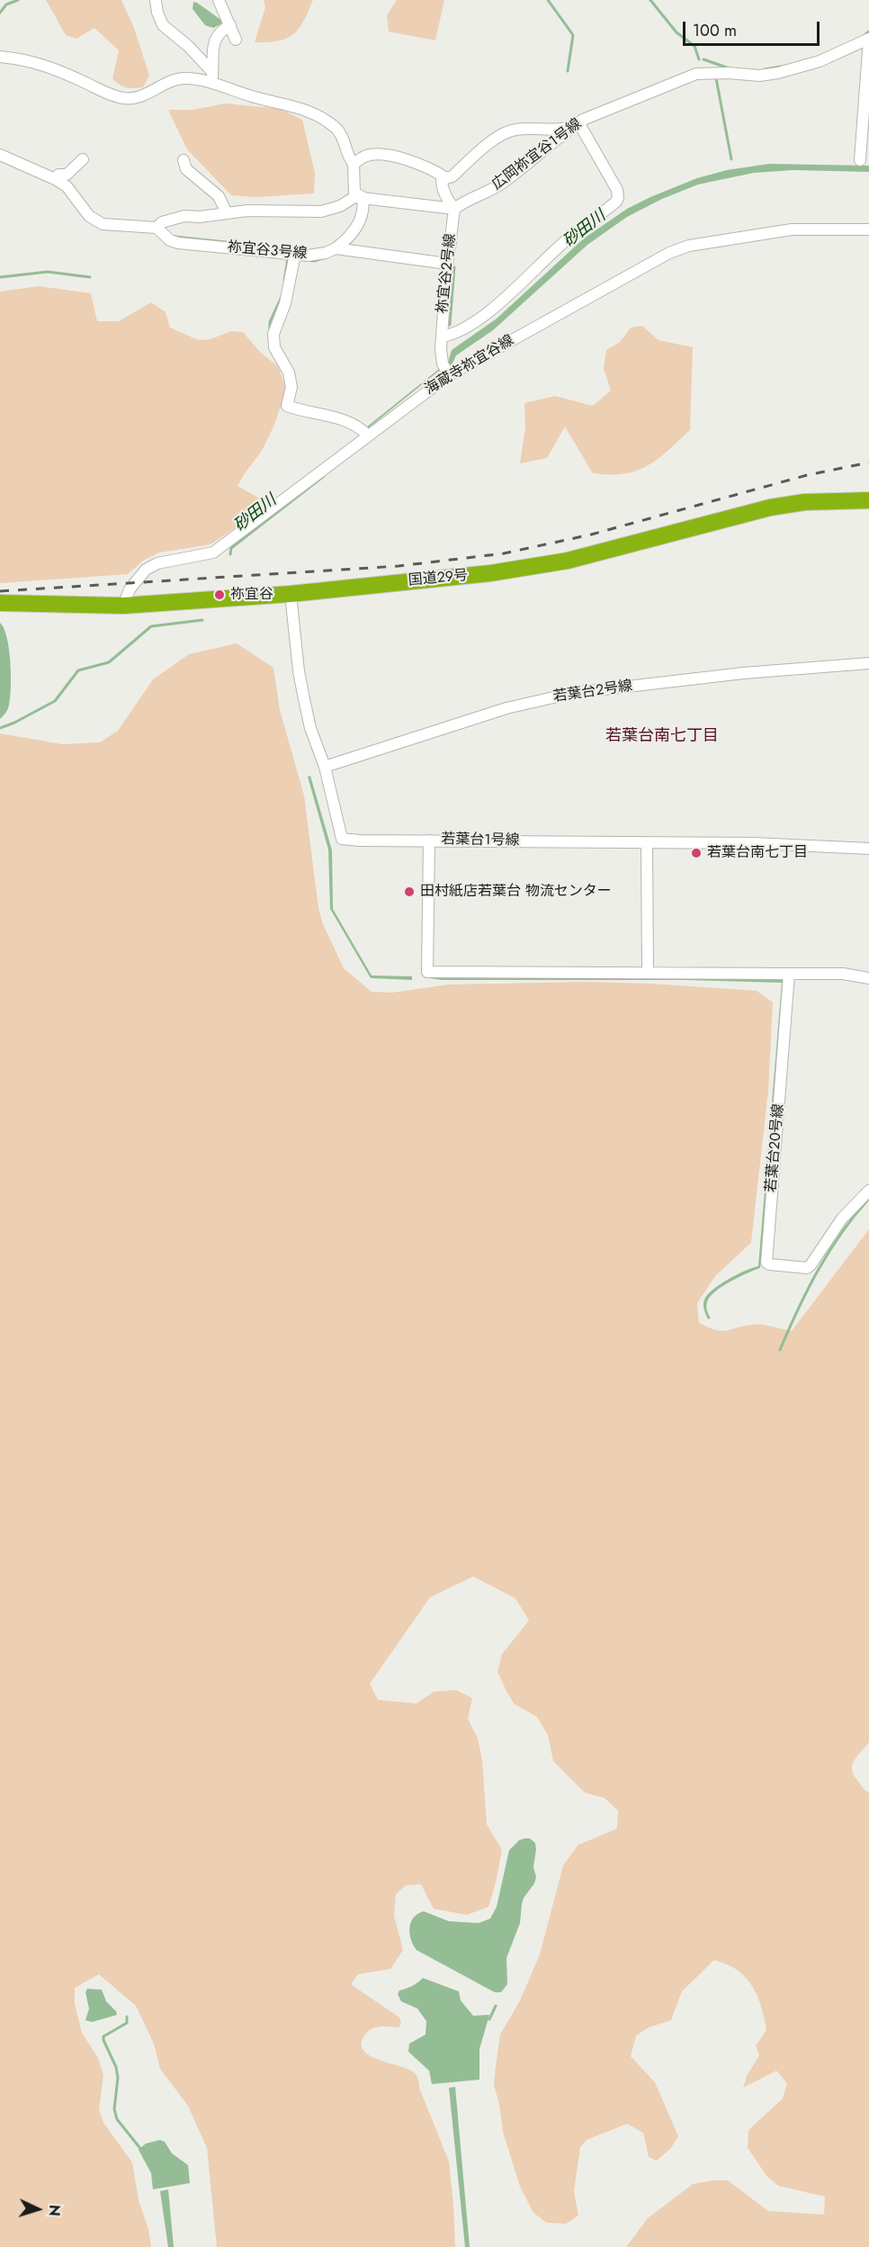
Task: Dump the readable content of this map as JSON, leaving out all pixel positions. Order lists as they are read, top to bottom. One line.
{"streets":{"highway":["国道29号"],"street":["広岡祢宜谷1号線","祢宜谷3号線","祢宜谷2号線","海蔵寺祢宜谷線","若葉台2号線","若葉台1号線","若葉台20号線"]},"crossings":[["広岡祢宜谷1号線","祢宜谷2号線"],["祢宜谷3号線","祢宜谷2号線"],["祢宜谷2号線","海蔵寺祢宜谷線"],["海蔵寺祢宜谷線","国道29号"],["国道29号","若葉台1号線"],["若葉台2号線","若葉台1号線"]],"districts":["若葉台南七丁目"],"water":["砂田川"],"places":["祢宜谷","若葉台南七丁目","田村紙店若葉台 物流センター"],"scale_bar":"100 m","north":"right"}
